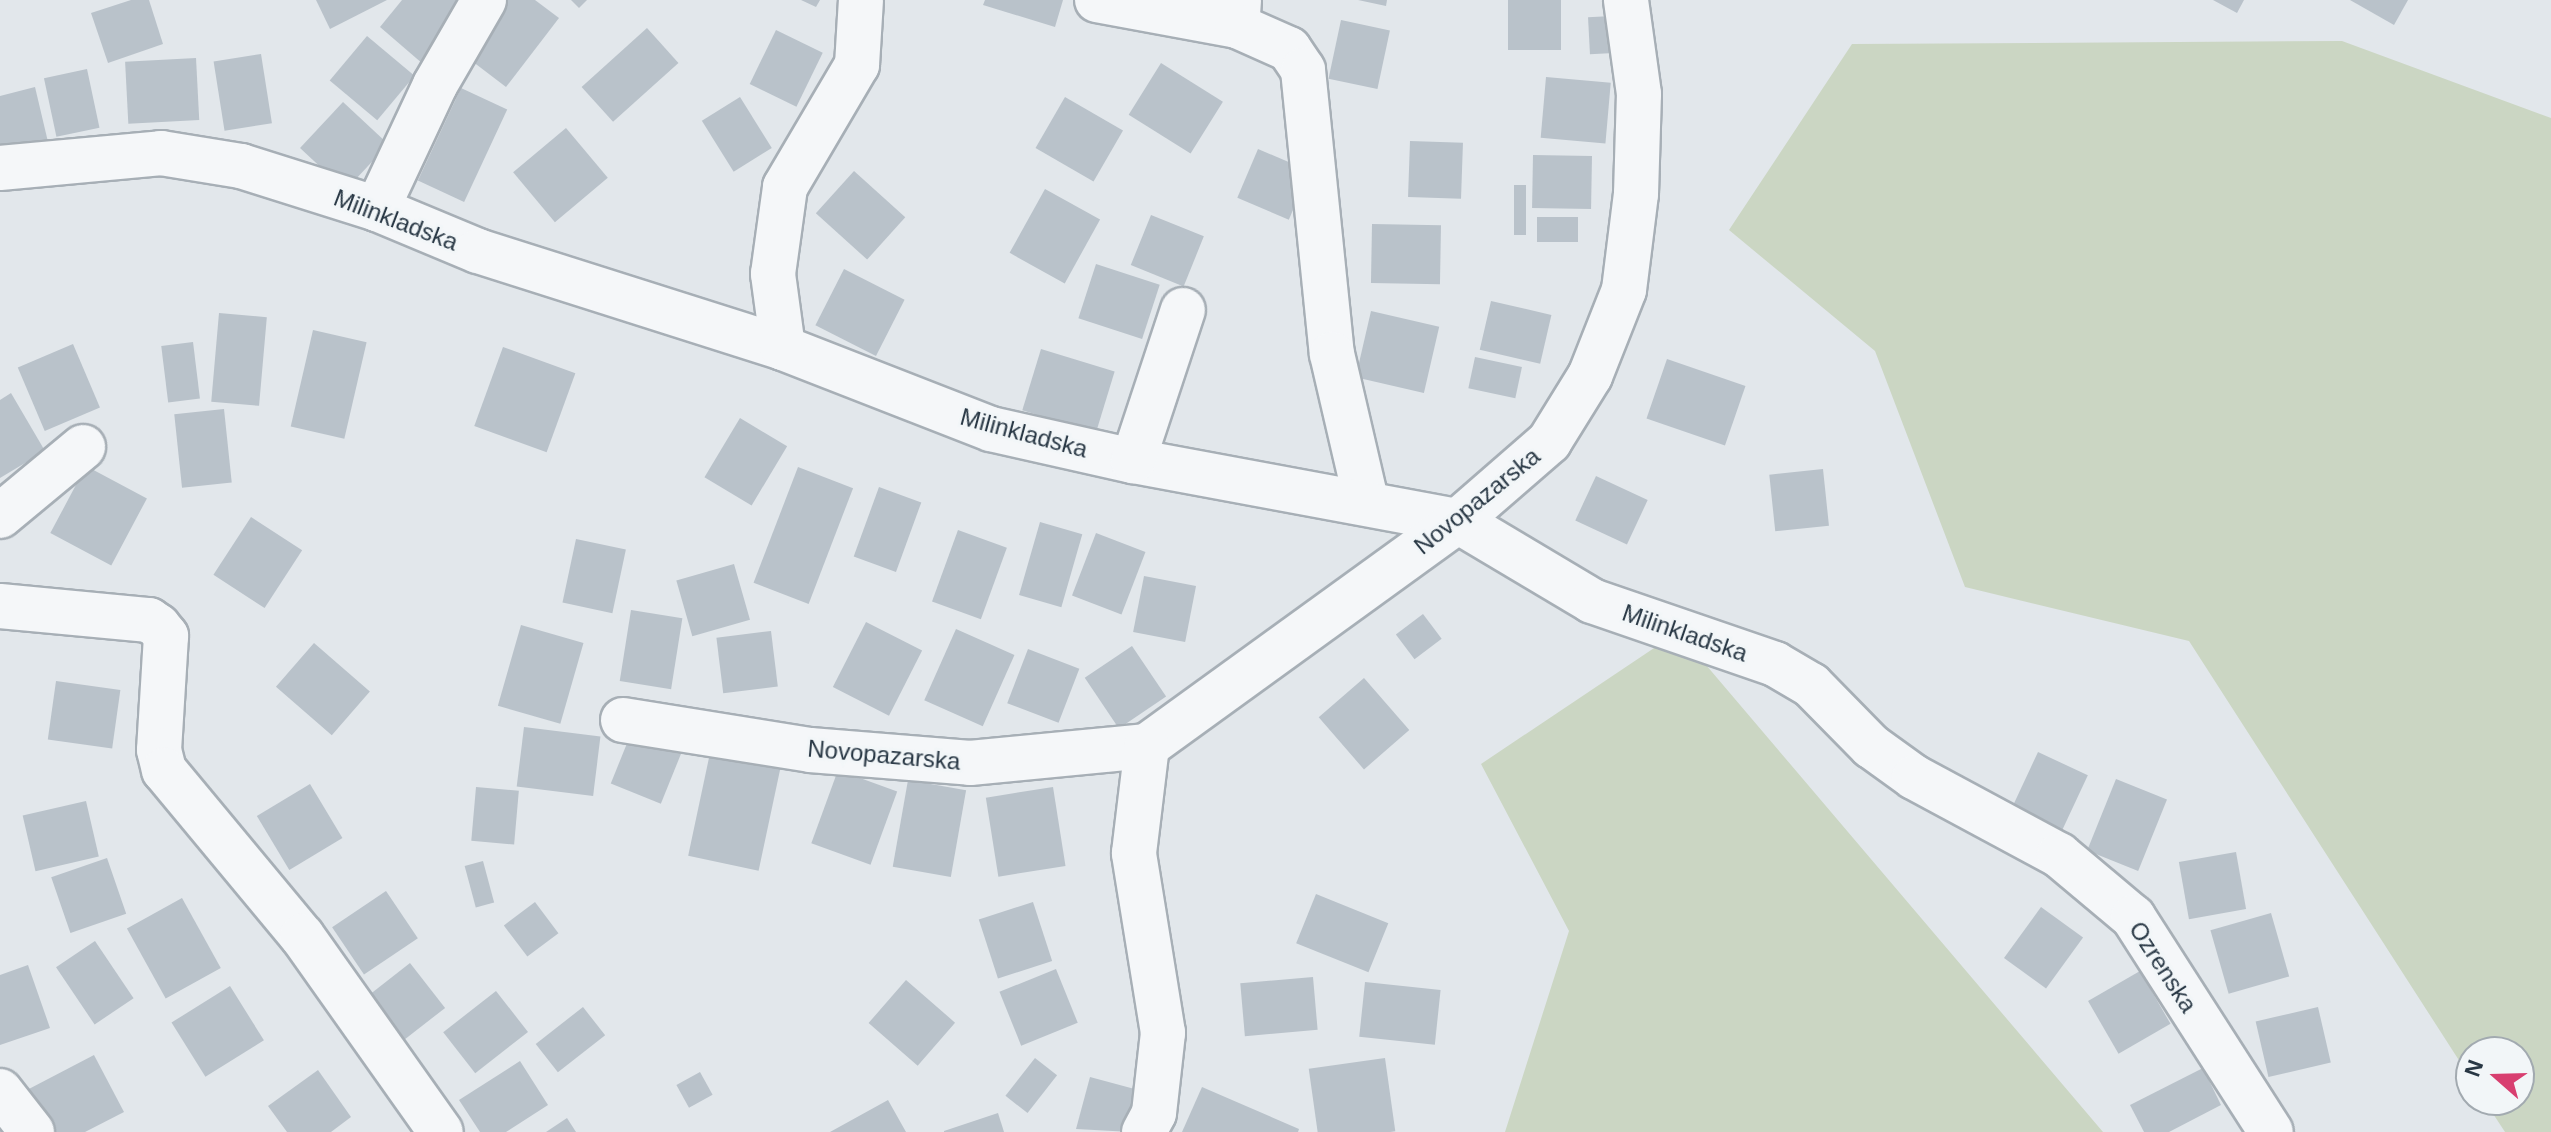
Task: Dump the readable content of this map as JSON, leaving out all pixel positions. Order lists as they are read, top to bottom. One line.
{"streets":{"street":["Milinkladska","Novopazarska","Ozrenska"]},"crossings":[["Milinkladska","Novopazarska"],["Milinkladska","Ozrenska"]],"north":"left"}
